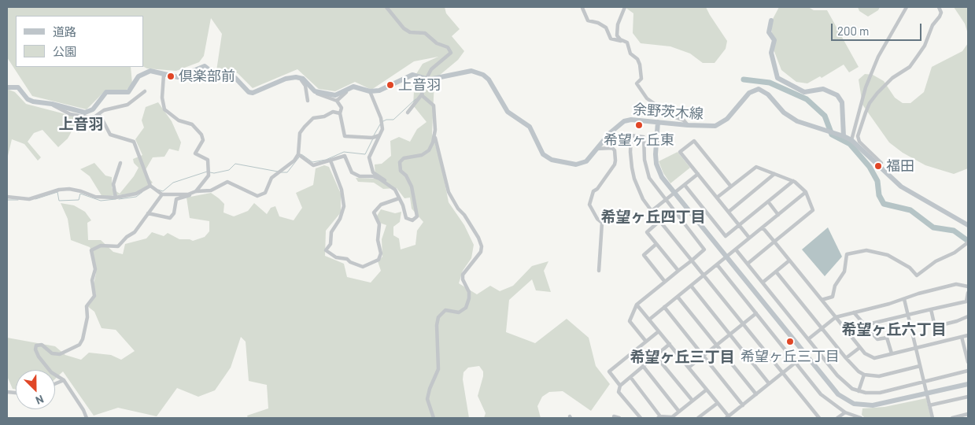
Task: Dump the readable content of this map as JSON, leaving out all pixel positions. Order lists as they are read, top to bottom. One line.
{"streets":{"main road":["余野茨木線"]},"districts":["上音羽","希望ヶ丘四丁目","希望ヶ丘六丁目","希望ヶ丘三丁目"],"places":["倶楽部前","上音羽","希望ヶ丘東","福田","希望ヶ丘三丁目"],"legend":["道路","公園"],"scale_bar":"200 m","north":"bottom right"}
